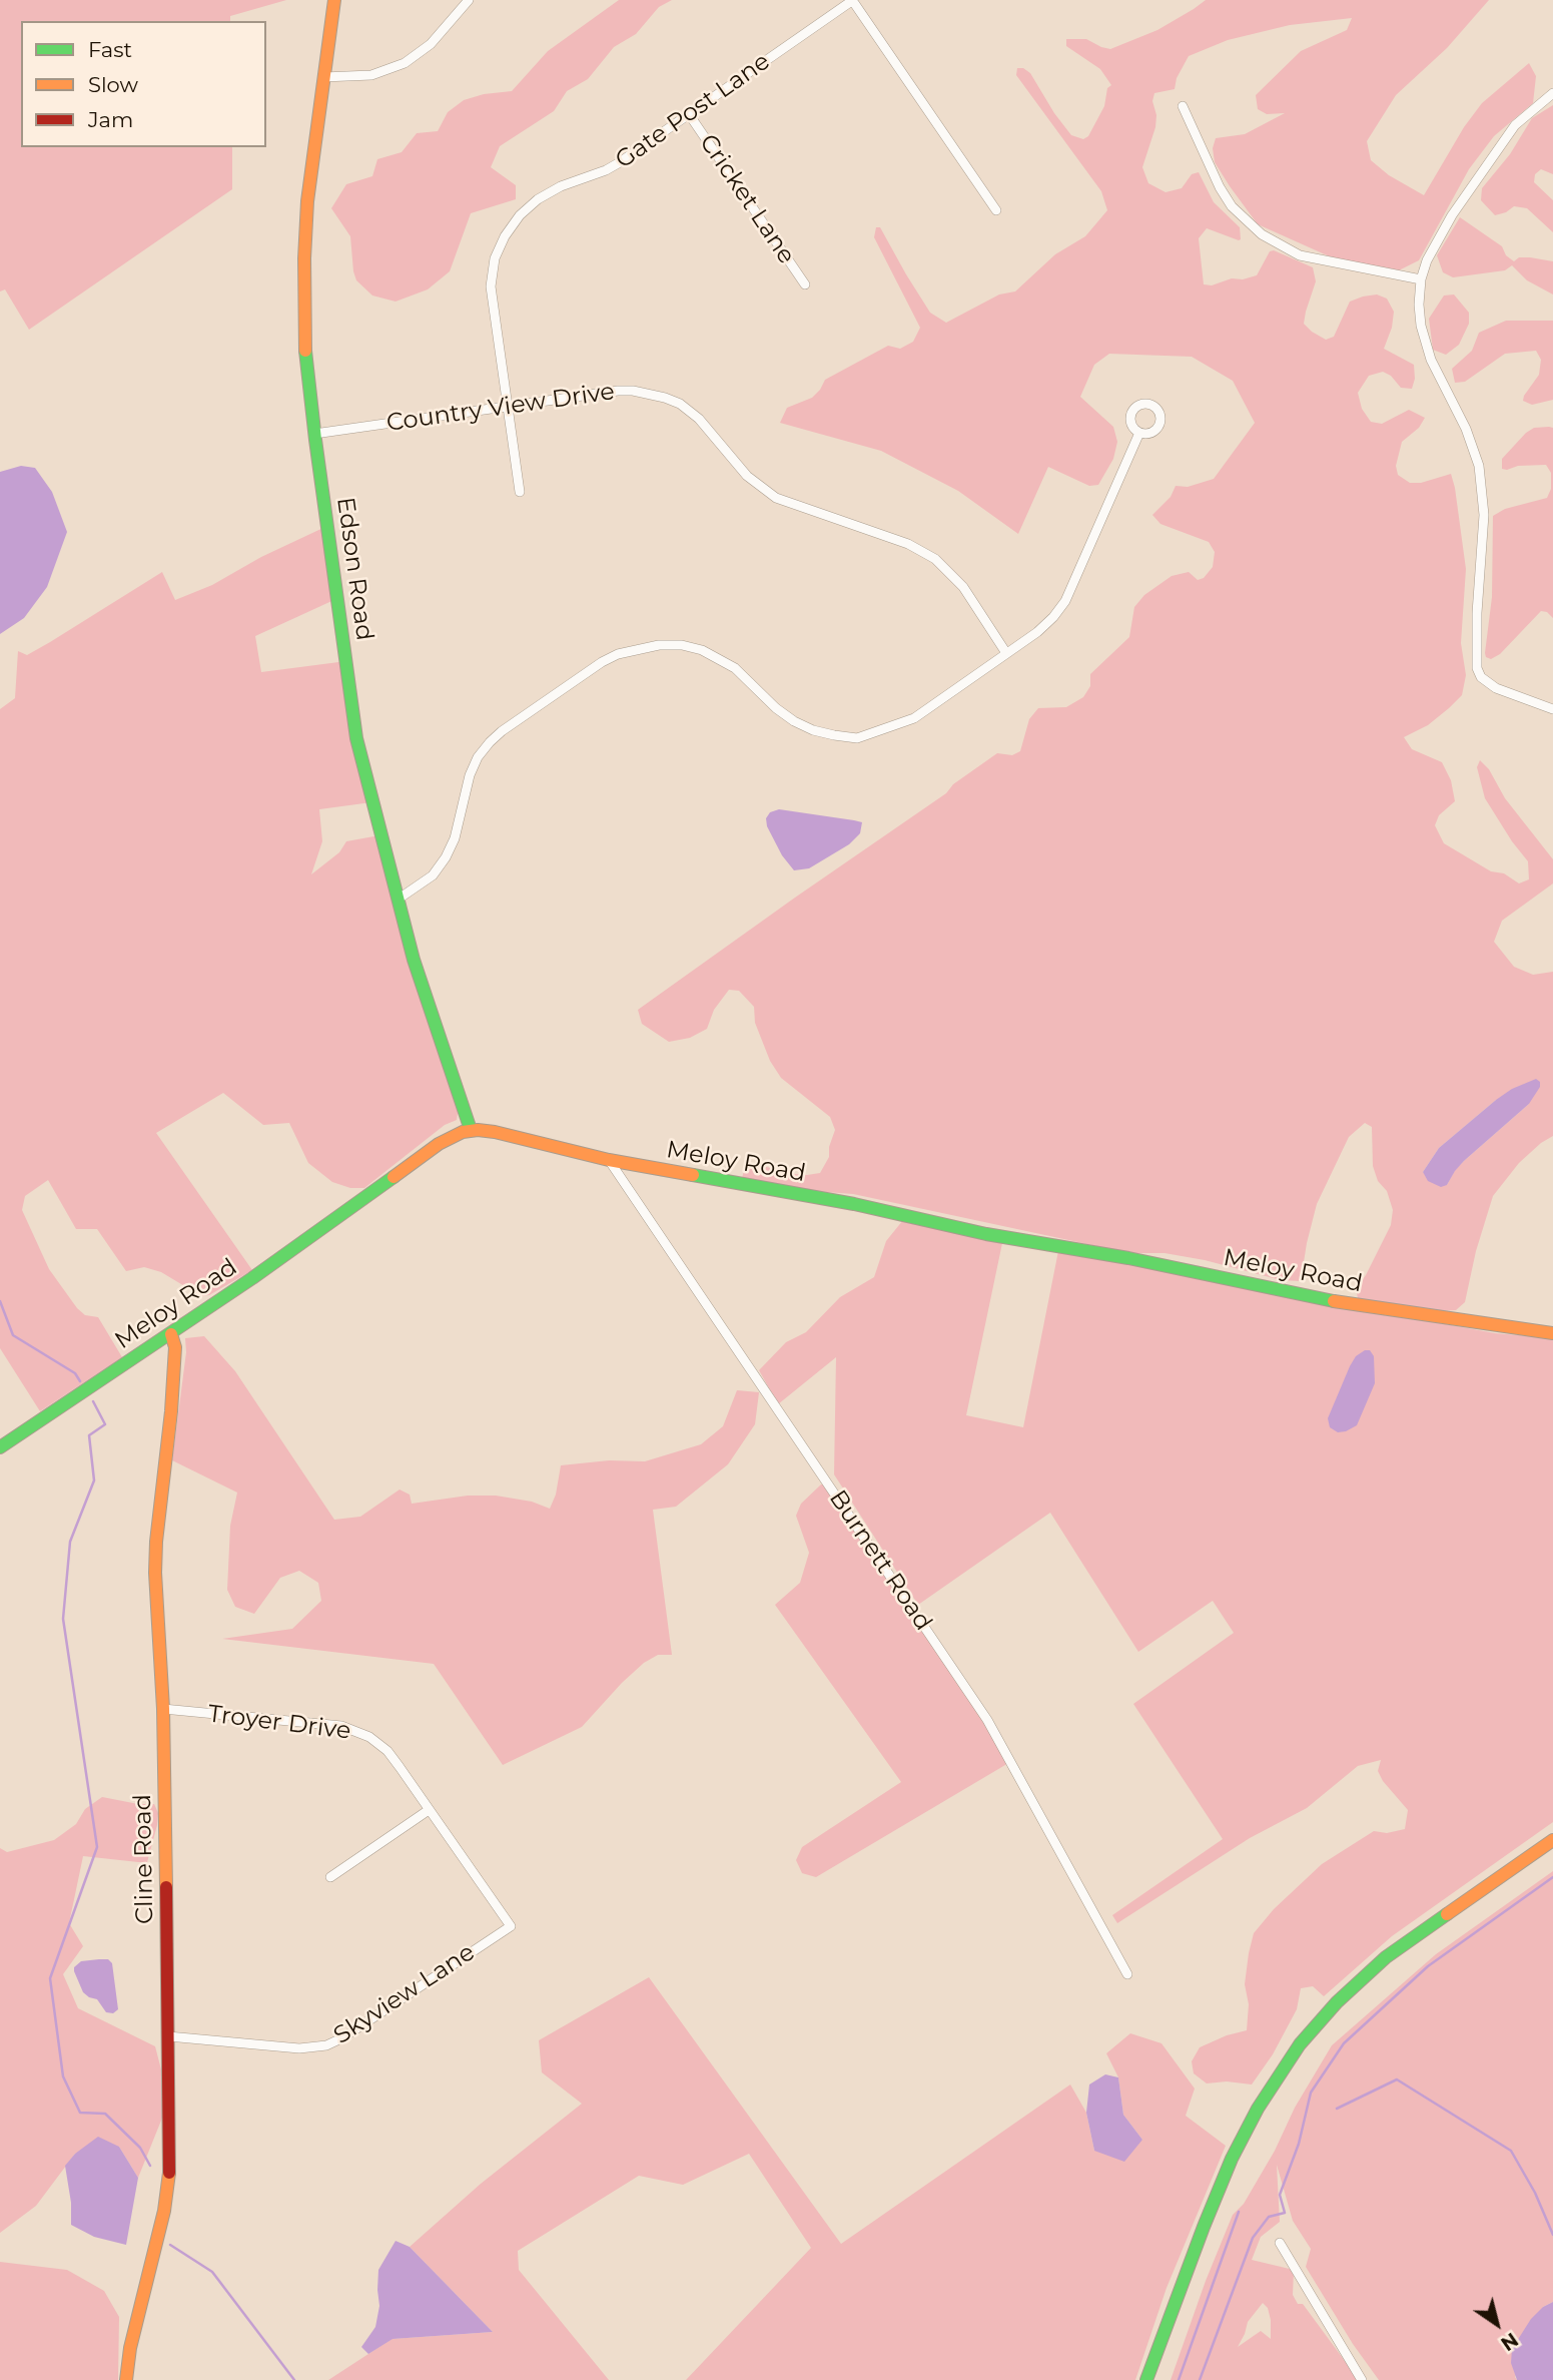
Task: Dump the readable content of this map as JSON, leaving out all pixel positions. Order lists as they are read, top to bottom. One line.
{"streets":{"street":["Gate Post Lane","Cricket Lane","Country View Drive","Edson Road","Meloy Road","Burnett Road","Troyer Drive","Cline Road","Skyview Lane"]},"crossings":[["Gate Post Lane","Cricket Lane"],["Gate Post Lane","Country View Drive"],["Country View Drive","Edson Road"],["Edson Road","Meloy Road"],["Meloy Road","Burnett Road"],["Meloy Road","Cline Road"],["Troyer Drive","Cline Road"],["Troyer Drive","Skyview Lane"],["Cline Road","Skyview Lane"]],"legend":["Fast","Slow","Jam"],"north":"bottom right"}
